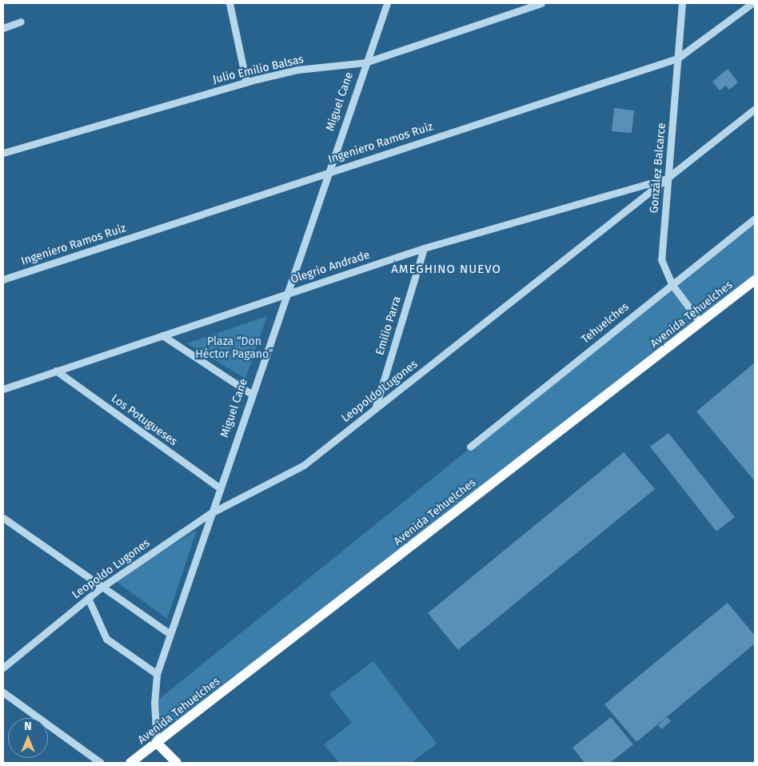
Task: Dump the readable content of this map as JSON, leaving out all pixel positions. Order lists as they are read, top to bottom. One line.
{"streets":{"main road":["Avenida Tehuelches"],"street":["Julio Emilio Balsas","Miguel Cane","Ingeniero Ramos Ruiz","González Balcarce","Olegrio Andrade","Tehuelches","Emilio Parra","Leopoldo Lugones","Los Potugueses"]},"crossings":[["Julio Emilio Balsas","Miguel Cane"],["Miguel Cane","Ingeniero Ramos Ruiz"],["Miguel Cane","Olegrio Andrade"],["Miguel Cane","Avenida Tehuelches"],["Miguel Cane","Leopoldo Lugones"],["Miguel Cane","Los Potugueses"],["Ingeniero Ramos Ruiz","González Balcarce"],["González Balcarce","Olegrio Andrade"],["González Balcarce","Avenida Tehuelches"],["González Balcarce","Tehuelches"],["González Balcarce","Leopoldo Lugones"],["Olegrio Andrade","Emilio Parra"],["Olegrio Andrade","Leopoldo Lugones"],["Olegrio Andrade","Los Potugueses"],["Emilio Parra","Leopoldo Lugones"]],"districts":["AMEGHINO NUEVO"],"parks":["Plaza “Don Héctor Pagano”"],"north":"top"}
